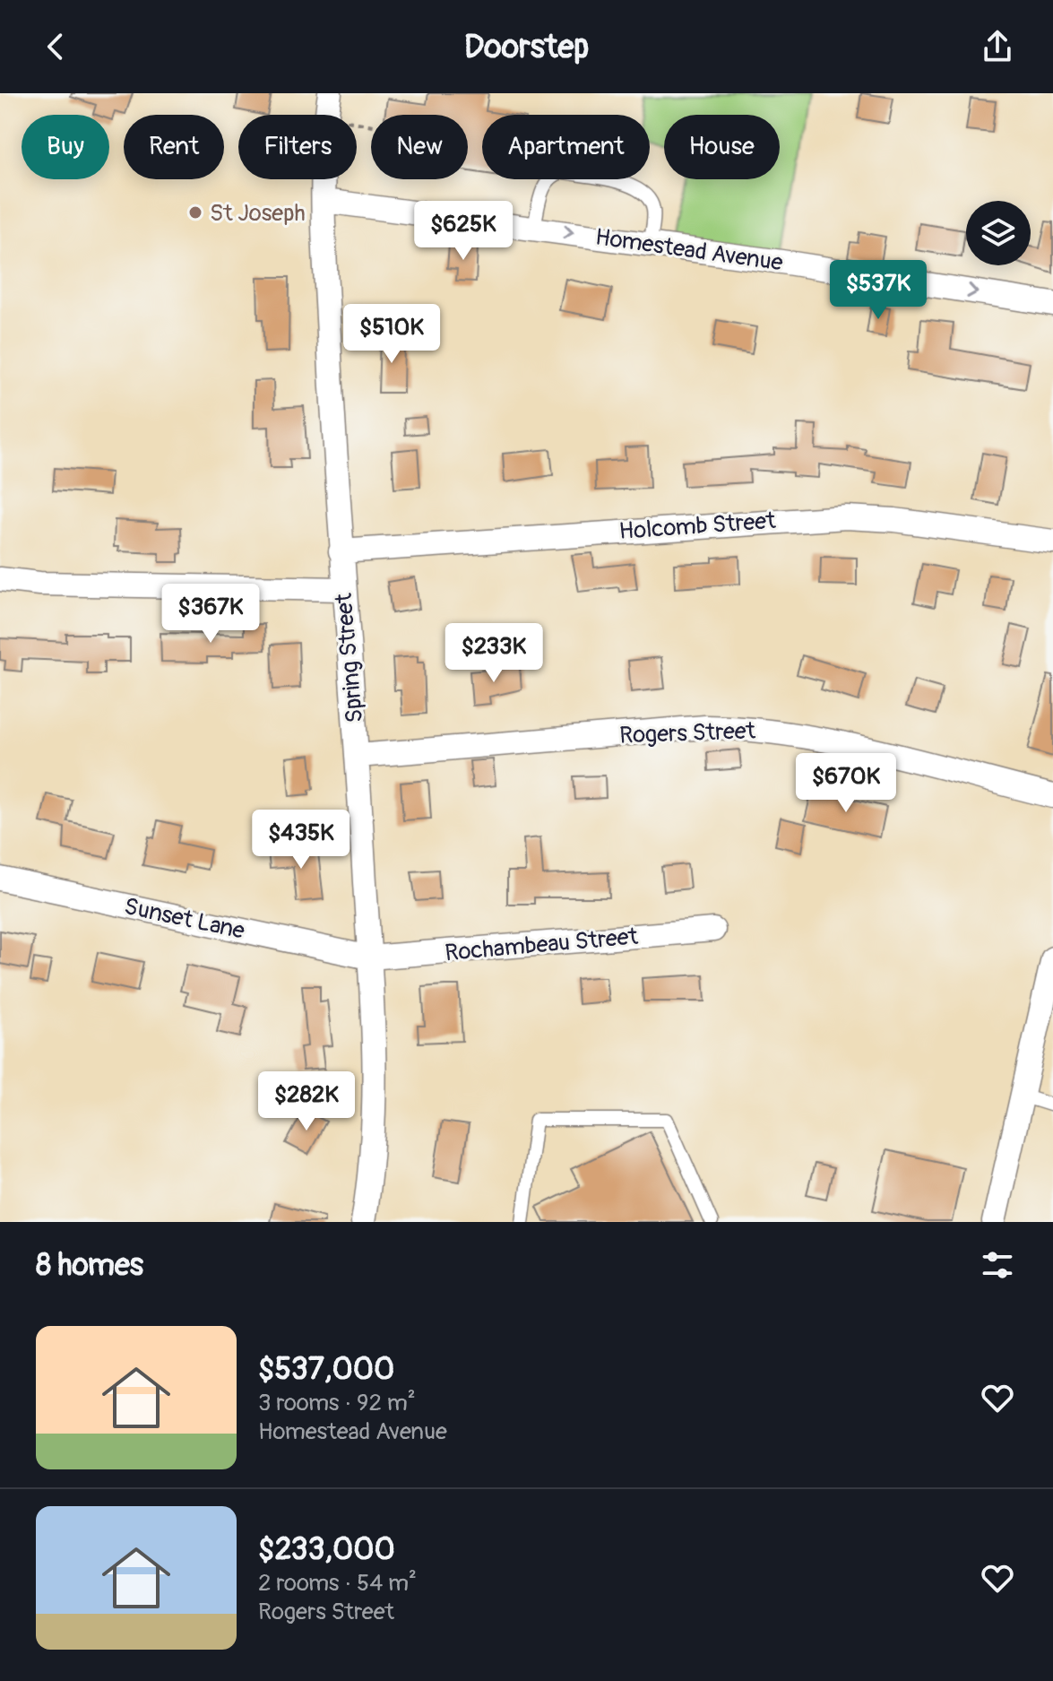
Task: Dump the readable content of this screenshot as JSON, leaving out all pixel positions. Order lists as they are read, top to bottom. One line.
{"streets":{"street":["Homestead Avenue","Holcomb Street","Spring Street","Rogers Street","Sunset Lane","Rochambeau Street"]},"crossings":[["Homestead Avenue","Spring Street"],["Holcomb Street","Spring Street"],["Spring Street","Rogers Street"],["Spring Street","Sunset Lane"],["Spring Street","Rochambeau Street"],["Sunset Lane","Rochambeau Street"]],"one_way":["Homestead Avenue"],"places":["St Joseph"],"page":{"header":"Doorstep","chip":["Buy","Rent","Filters","New","Apartment","House"],"price":["$625K","$537K","$510K","$367K","$233K","$670K","$435K","$282K"],"heading":"8 homes","list":[{"name":"$537,000","note":"3 rooms · 92 m² · Homestead Avenue"},{"name":"$233,000","note":"2 rooms · 54 m² · Rogers Street"}]}}
